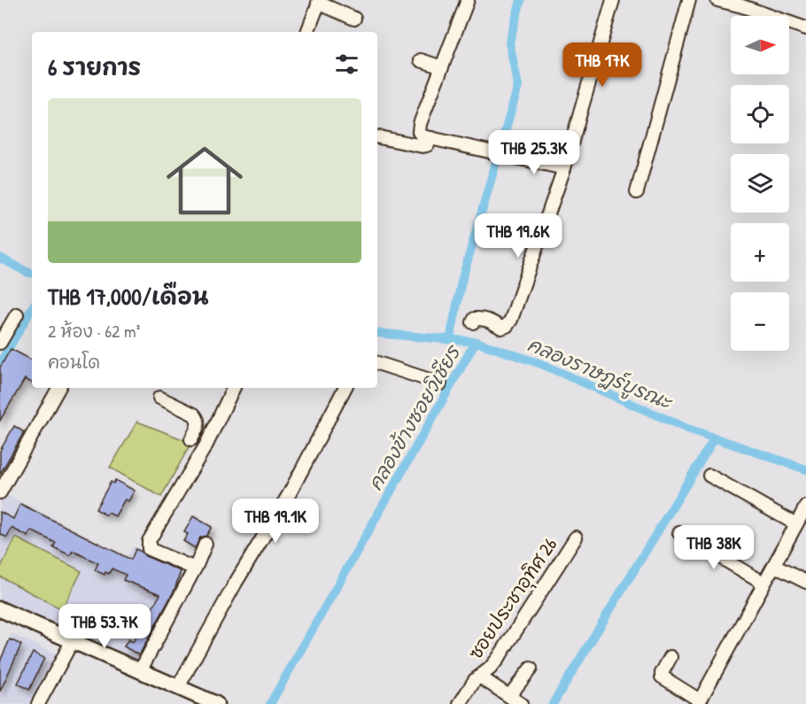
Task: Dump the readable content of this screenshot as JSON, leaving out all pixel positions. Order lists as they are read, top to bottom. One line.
{"streets":{"street":["ซอยประชาอุทิศ 26"]},"water":["คลองราษฎร์บูรณะ","คลองข้างซอยวิเชียร"],"north":"right","page":{"map_buttons":["+","−"],"heading":"6 รายการ","price":["THB 17K","THB 25.3K","THB 19.6K","THB 19.1K","THB 38K","THB 53.7K"],"list":[{"name":"THB 17,000/เดือน","note":"2 ห้อง · 62 m² · คอนโด"}]}}
